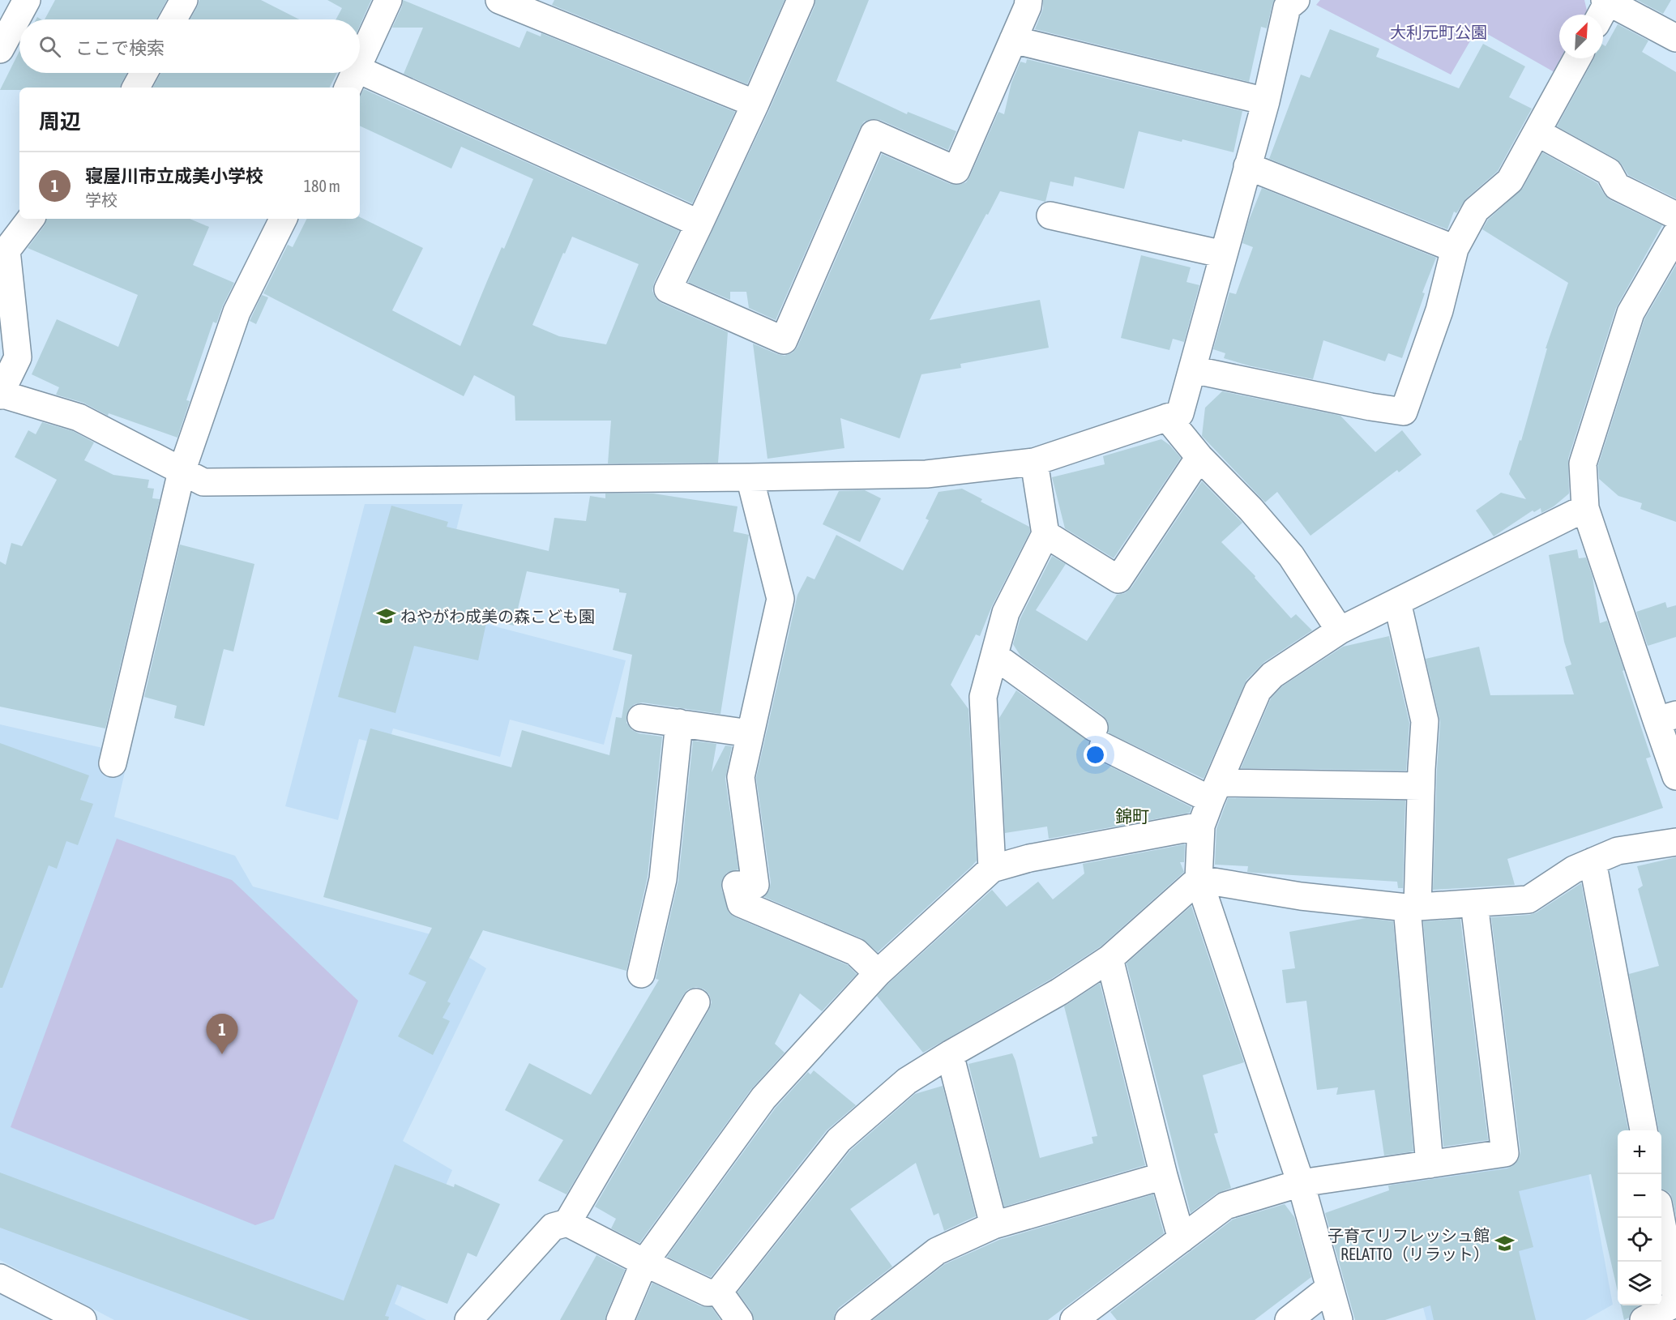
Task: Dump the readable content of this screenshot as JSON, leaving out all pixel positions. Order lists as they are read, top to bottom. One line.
{"districts":["錦町"],"parks":["大利元町公園"],"places":{"school or university":["ねやがわ成美の森こども園","子育てリフレッシュ館 RELATTO（リラット）"]},"north":"top right","page":{"search":"ここで検索","heading":"周辺","list":[{"mark":"1","name":"寝屋川市立成美小学校","note":"学校","value":"180 m"}],"pins":"1","map_buttons":["+","−"]}}
